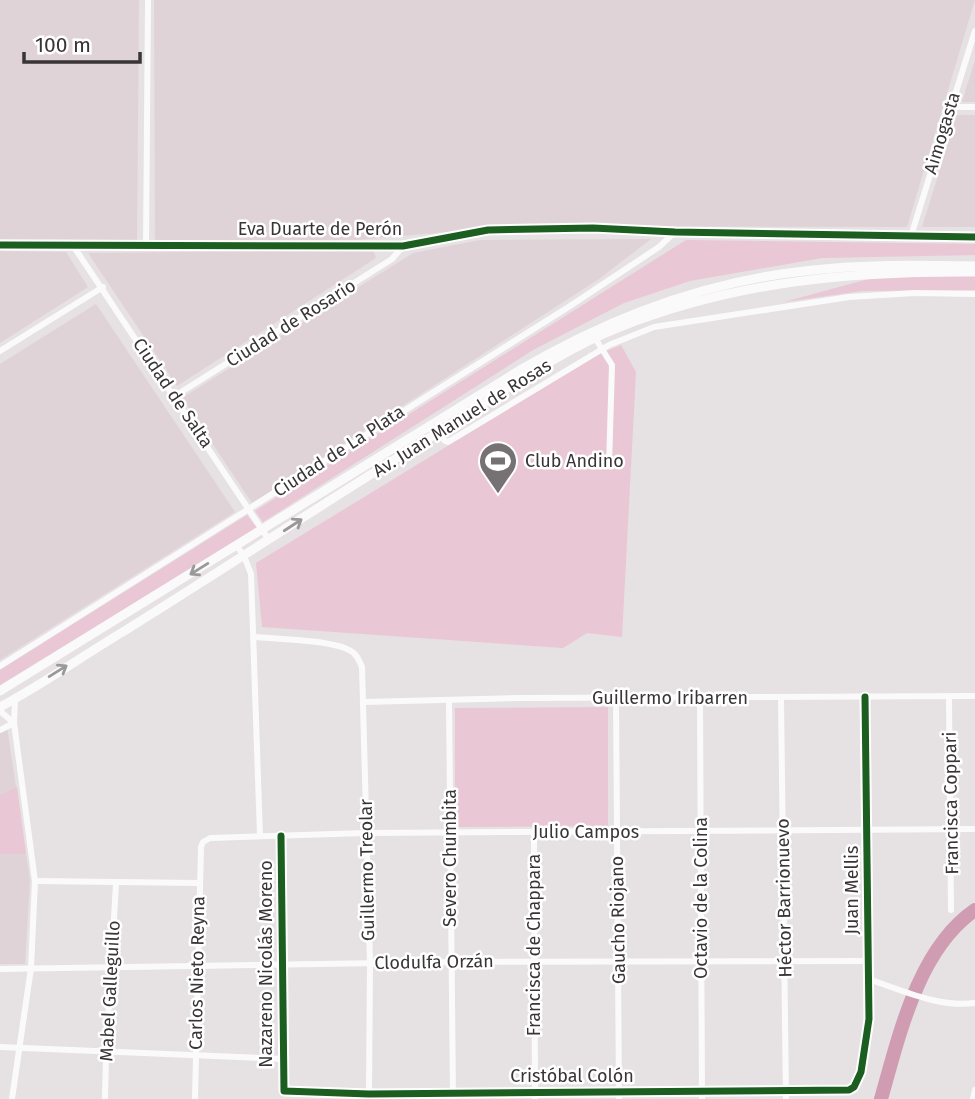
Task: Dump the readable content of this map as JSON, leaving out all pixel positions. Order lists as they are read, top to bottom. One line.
{"streets":{"main road":["Av. Juan Manuel de Rosas"],"street":["Aimogasta","Eva Duarte de Perón","Ciudad de Rosario","Ciudad de Salta","Ciudad de La Plata","Guillermo Iribarren","Francisca Coppari","Julio Campos","Severo Chumbita","Guillermo Treolar","Juan Mellis","Octavio de la Colina","Héctor Barrionuevo","Gaucho Riojano","Francisca de Chappara","Clodulfa Orzán","Nazareno Nicolás Moreno","Carlos Nieto Reyna","Mabel Galleguillo","Cristóbal Colón"]},"crossings":[["Aimogasta","Eva Duarte de Perón"],["Eva Duarte de Perón","Ciudad de Rosario"],["Eva Duarte de Perón","Ciudad de Salta"],["Eva Duarte de Perón","Ciudad de La Plata"],["Ciudad de Rosario","Ciudad de Salta"],["Ciudad de Salta","Av. Juan Manuel de Rosas"],["Ciudad de Salta","Ciudad de La Plata"],["Av. Juan Manuel de Rosas","Nazareno Nicolás Moreno"],["Guillermo Iribarren","Francisca Coppari"],["Guillermo Iribarren","Severo Chumbita"],["Guillermo Iribarren","Guillermo Treolar"],["Guillermo Iribarren","Juan Mellis"],["Guillermo Iribarren","Octavio de la Colina"],["Guillermo Iribarren","Héctor Barrionuevo"],["Guillermo Iribarren","Gaucho Riojano"],["Francisca Coppari","Julio Campos"],["Julio Campos","Severo Chumbita"],["Julio Campos","Guillermo Treolar"],["Julio Campos","Juan Mellis"],["Julio Campos","Octavio de la Colina"],["Julio Campos","Héctor Barrionuevo"],["Julio Campos","Gaucho Riojano"],["Julio Campos","Francisca de Chappara"],["Julio Campos","Nazareno Nicolás Moreno"],["Julio Campos","Carlos Nieto Reyna"],["Severo Chumbita","Clodulfa Orzán"],["Severo Chumbita","Cristóbal Colón"],["Guillermo Treolar","Clodulfa Orzán"],["Guillermo Treolar","Nazareno Nicolás Moreno"],["Guillermo Treolar","Cristóbal Colón"],["Juan Mellis","Clodulfa Orzán"],["Juan Mellis","Cristóbal Colón"],["Octavio de la Colina","Clodulfa Orzán"],["Octavio de la Colina","Cristóbal Colón"],["Héctor Barrionuevo","Clodulfa Orzán"],["Héctor Barrionuevo","Cristóbal Colón"],["Gaucho Riojano","Clodulfa Orzán"],["Gaucho Riojano","Cristóbal Colón"],["Francisca de Chappara","Clodulfa Orzán"],["Francisca de Chappara","Cristóbal Colón"],["Clodulfa Orzán","Nazareno Nicolás Moreno"],["Clodulfa Orzán","Carlos Nieto Reyna"],["Clodulfa Orzán","Mabel Galleguillo"],["Nazareno Nicolás Moreno","Cristóbal Colón"]],"places":{"sports":["Club Andino"]},"scale_bar":"100 m"}
